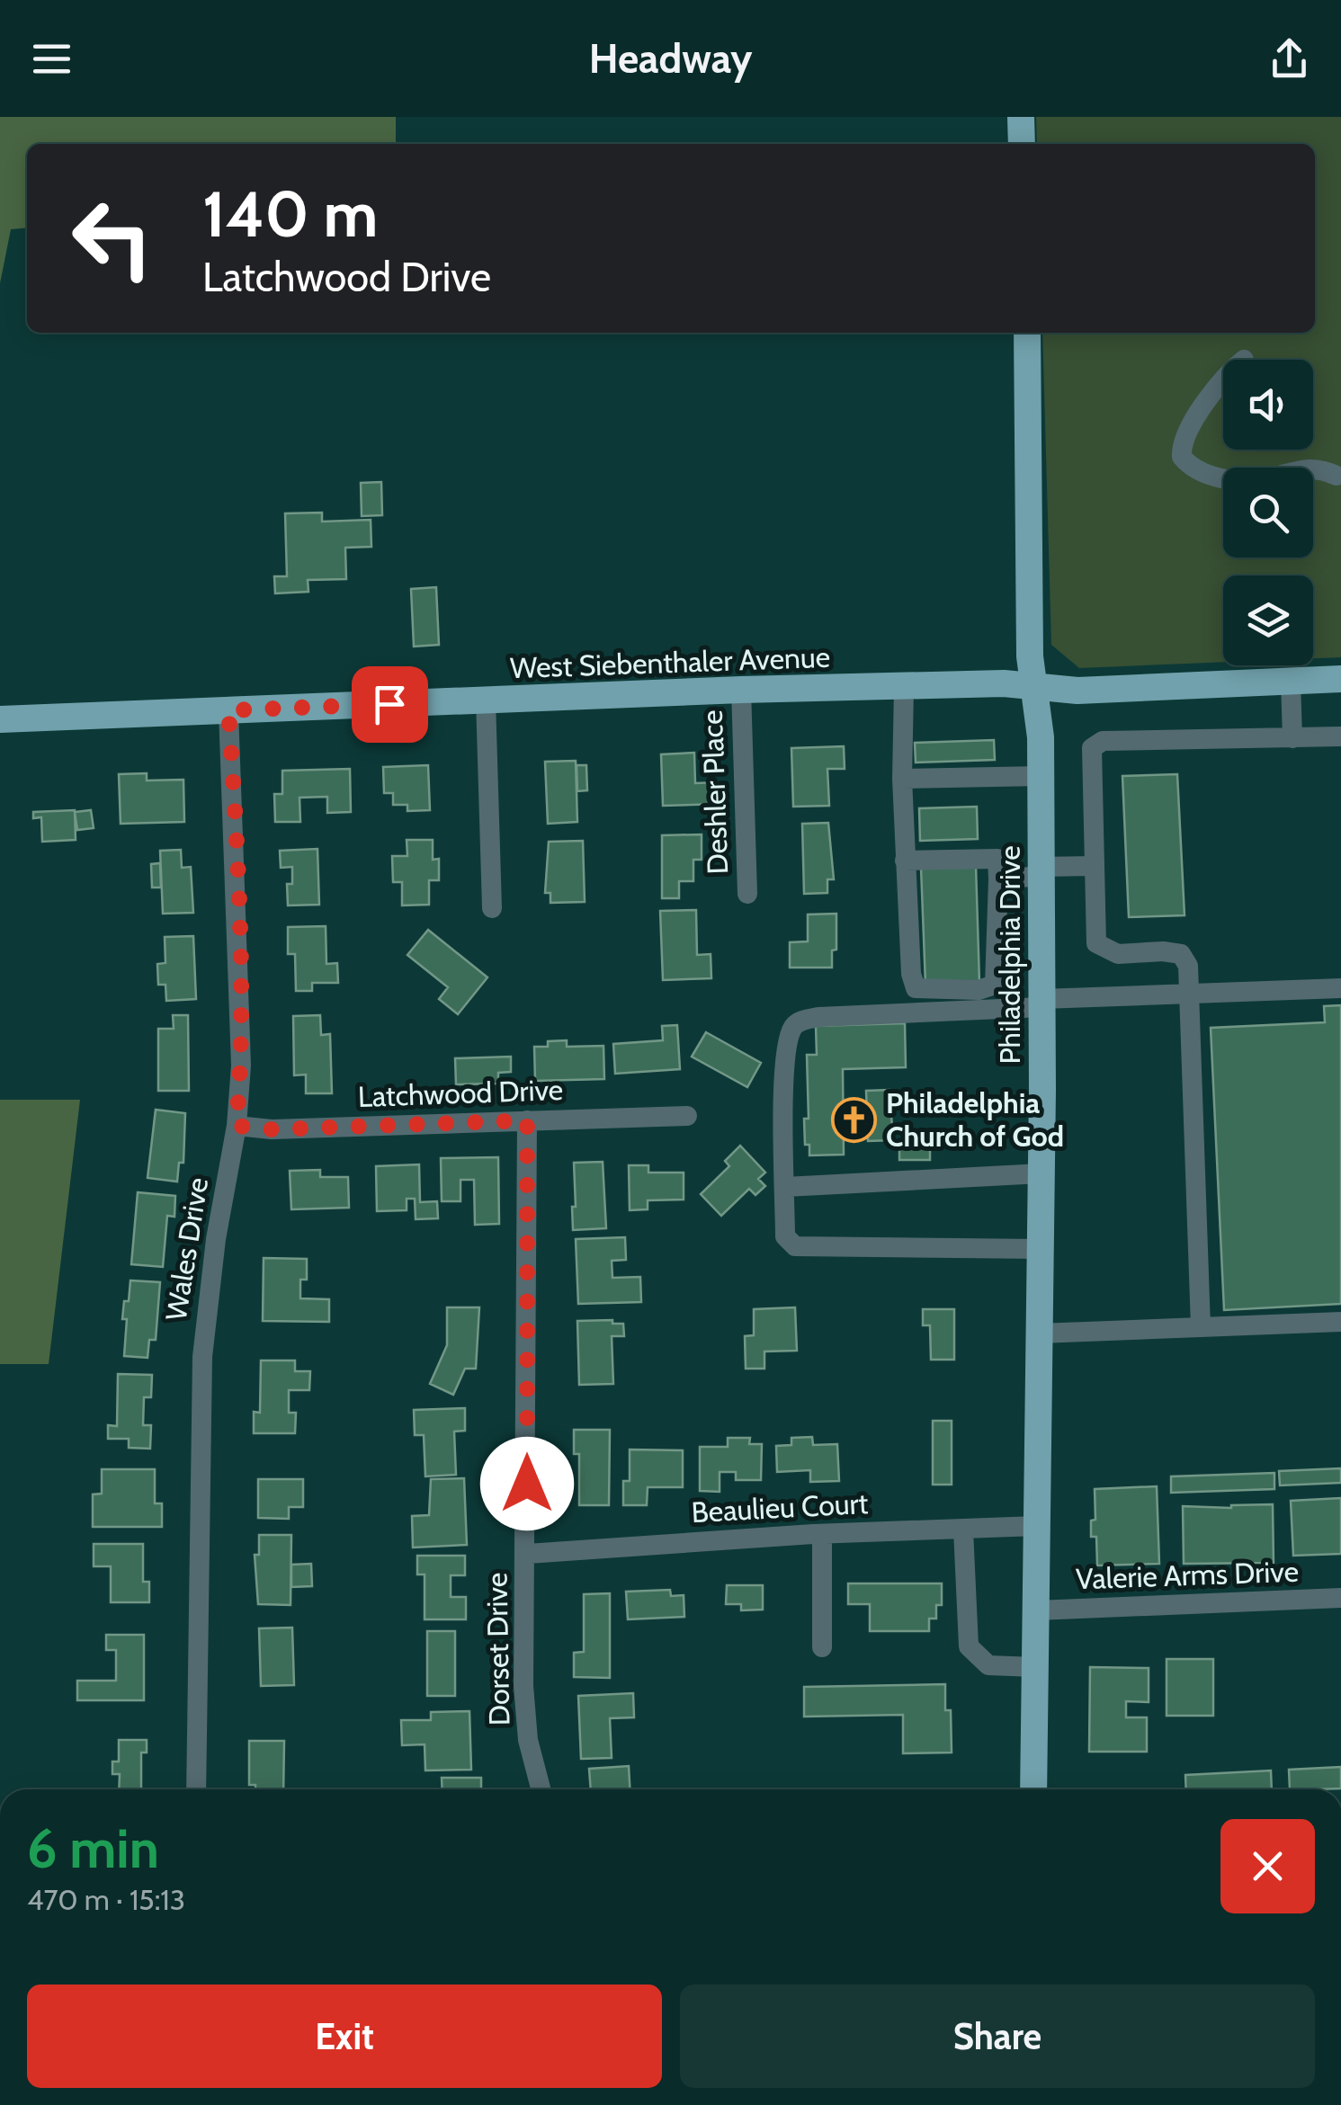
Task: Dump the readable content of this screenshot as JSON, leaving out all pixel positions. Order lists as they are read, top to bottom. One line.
{"streets":{"main road":["West Siebenthaler Avenue","Philadelphia Drive"],"street":["Deshler Place","Latchwood Drive","Wales Drive","Beaulieu Court","Valerie Arms Drive","Dorset Drive"]},"crossings":[["West Siebenthaler Avenue","Deshler Place"],["West Siebenthaler Avenue","Philadelphia Drive"],["West Siebenthaler Avenue","Wales Drive"],["Philadelphia Drive","Beaulieu Court"],["Philadelphia Drive","Valerie Arms Drive"],["Latchwood Drive","Wales Drive"],["Latchwood Drive","Dorset Drive"],["Beaulieu Court","Dorset Drive"]],"places":{"church":["Philadelphia Church of God"]},"page":{"header":"Headway","turn":["140 m","Latchwood Drive"],"heading":["6 min","470 m · 15:13"],"buttons":["Exit","Share"]}}
